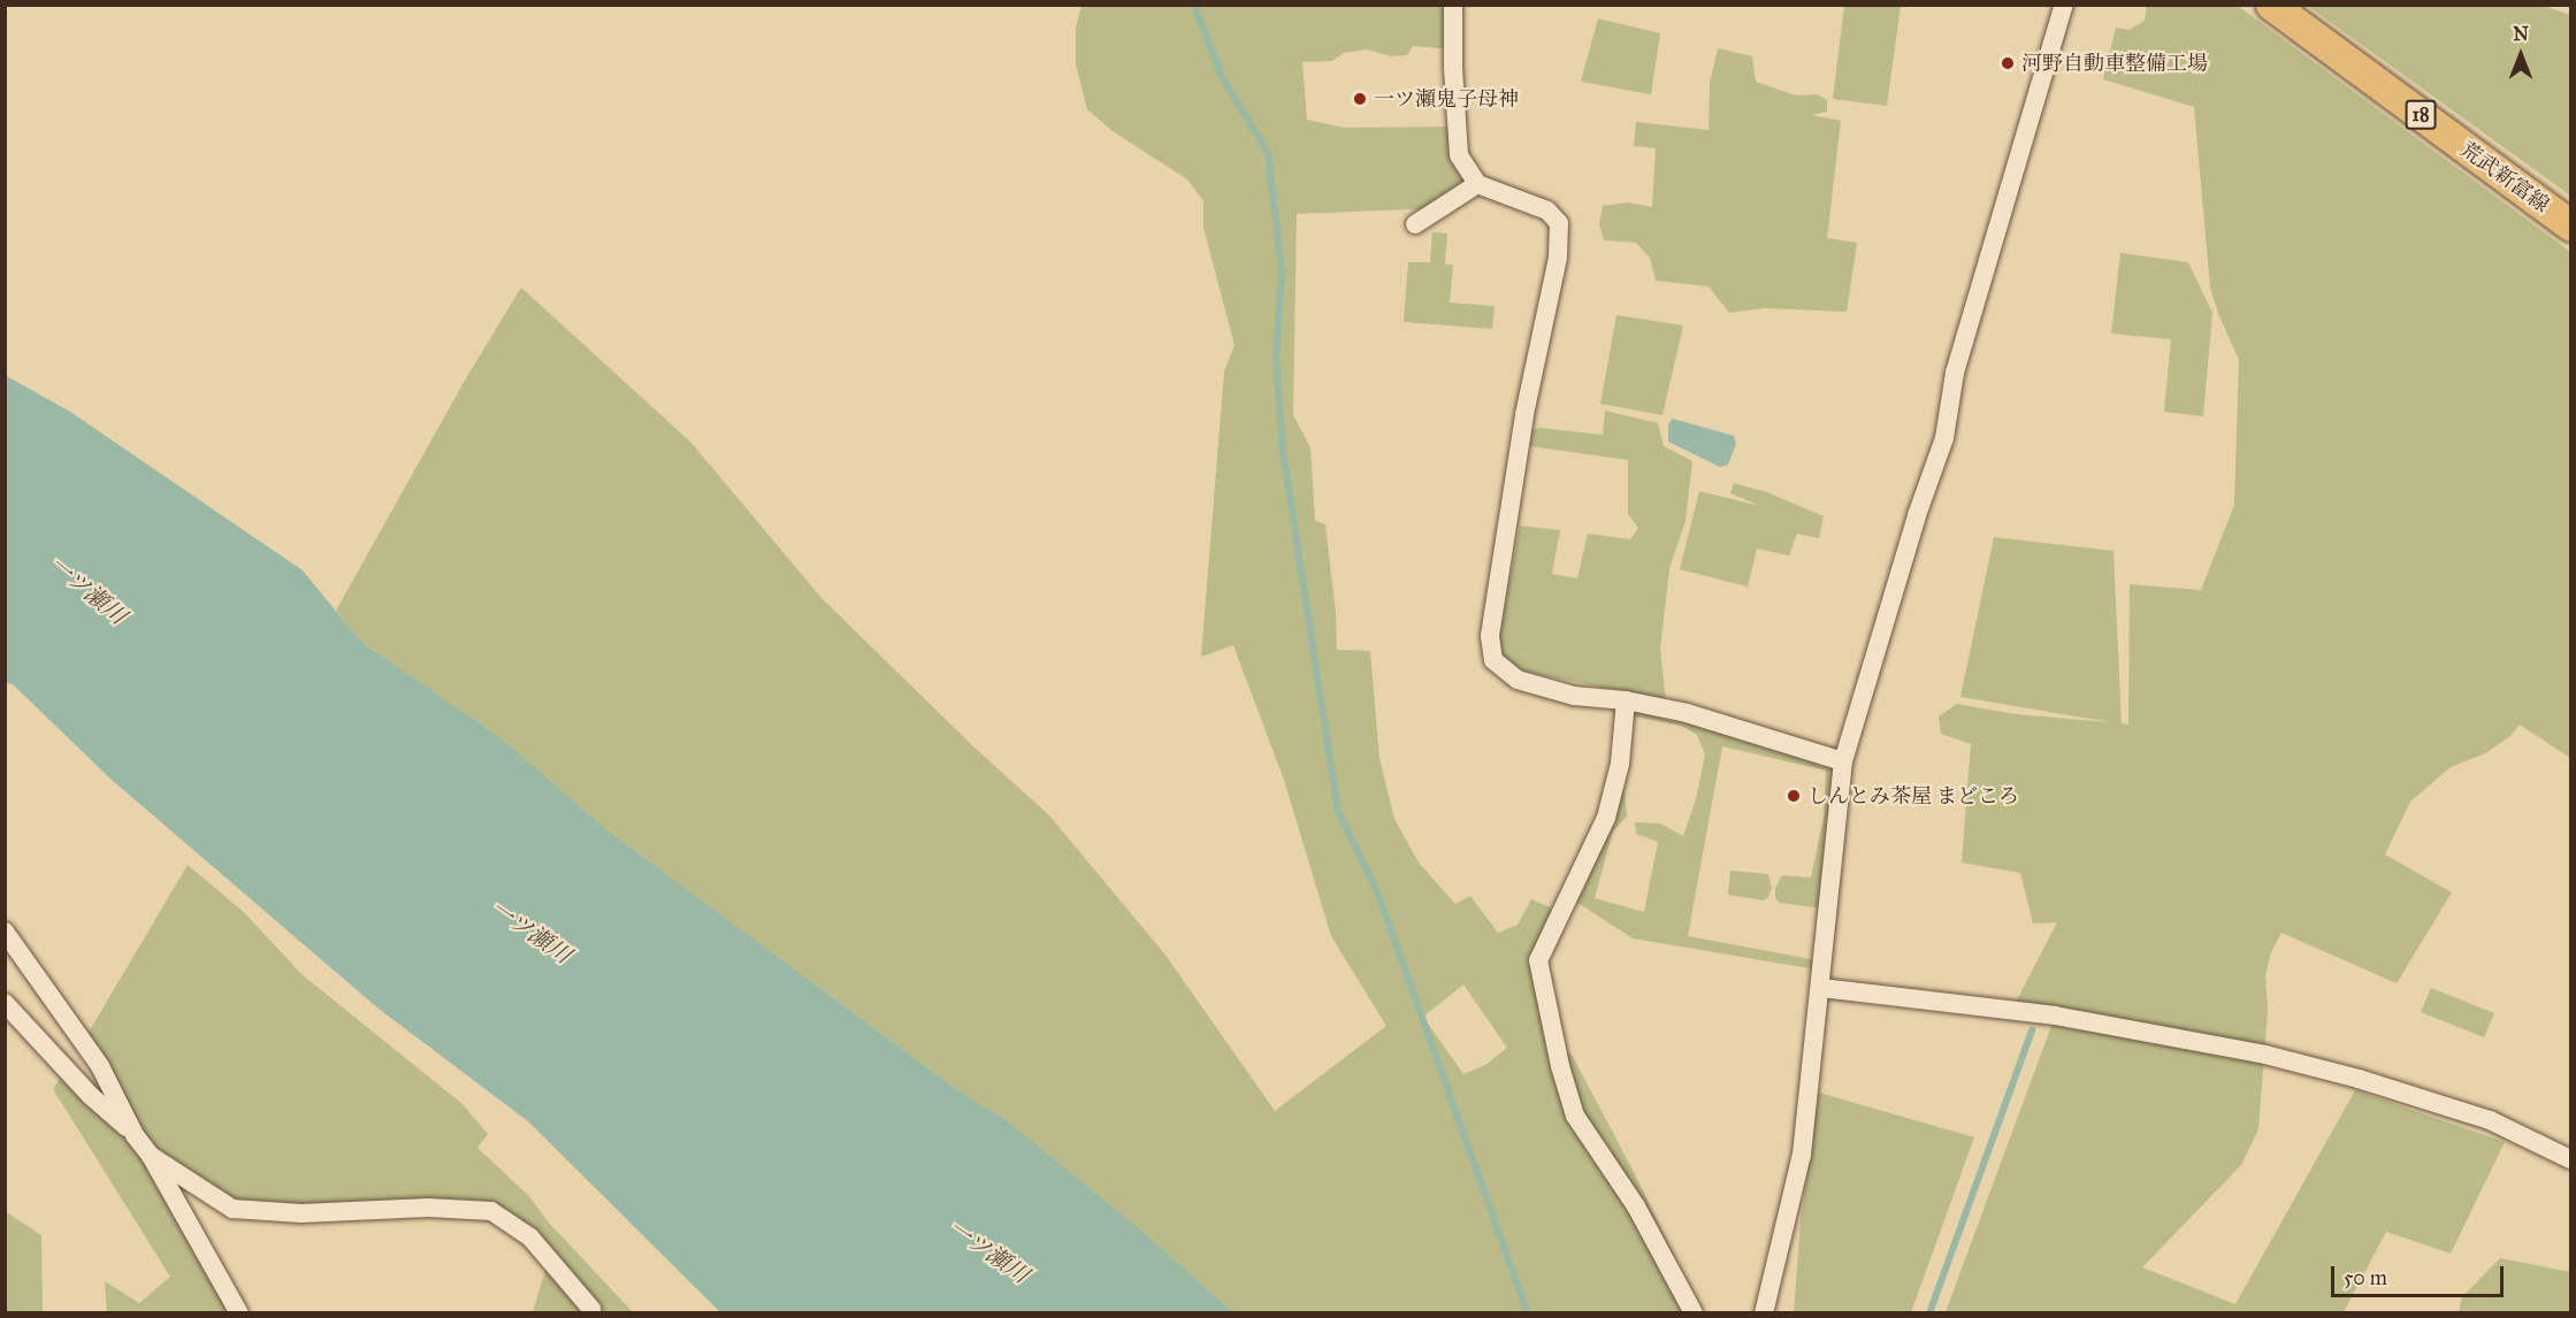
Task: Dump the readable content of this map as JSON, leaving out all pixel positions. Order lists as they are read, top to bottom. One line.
{"streets":{"main road":["18","荒武新富線"]},"water":["一ツ瀬川"],"places":["河野自動車整備工場","一ツ瀬鬼子母神","しんとみ茶屋 まどころ"],"scale_bar":"50 m","north":"top"}
